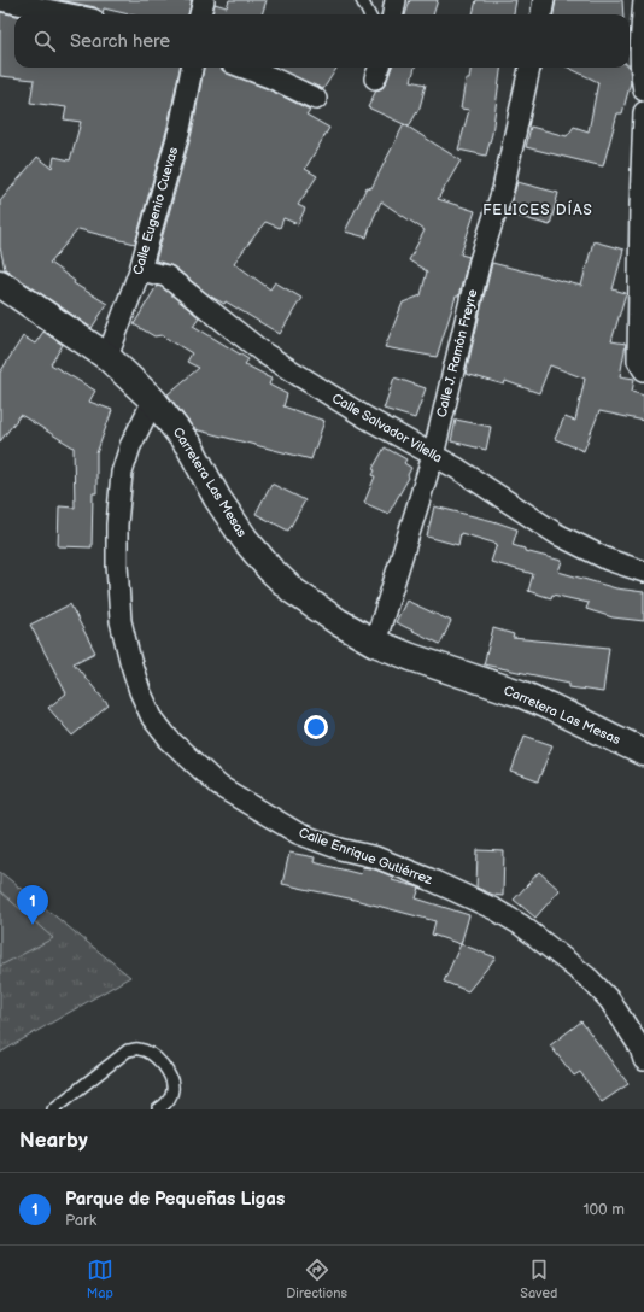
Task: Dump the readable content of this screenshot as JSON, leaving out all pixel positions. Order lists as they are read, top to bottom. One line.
{"streets":{"street":["Calle Eugenio Cuevas","Calle J. Ramón Freyre","Calle Salvador Vilella","Carretera Las Mesas","Calle Enrique Gutiérrez"]},"crossings":[["Calle Eugenio Cuevas","Calle Salvador Vilella"],["Calle Eugenio Cuevas","Carretera Las Mesas"],["Calle J. Ramón Freyre","Calle Salvador Vilella"],["Calle J. Ramón Freyre","Carretera Las Mesas"],["Carretera Las Mesas","Calle Enrique Gutiérrez"]],"districts":["FELICES DÍAS"],"page":{"search":"Search here","pins":"1","heading":"Nearby","list":[{"mark":"1","name":"Parque de Pequeñas Ligas","note":"Park","value":"100 m"}],"nav":["Map","Directions","Saved"]}}
